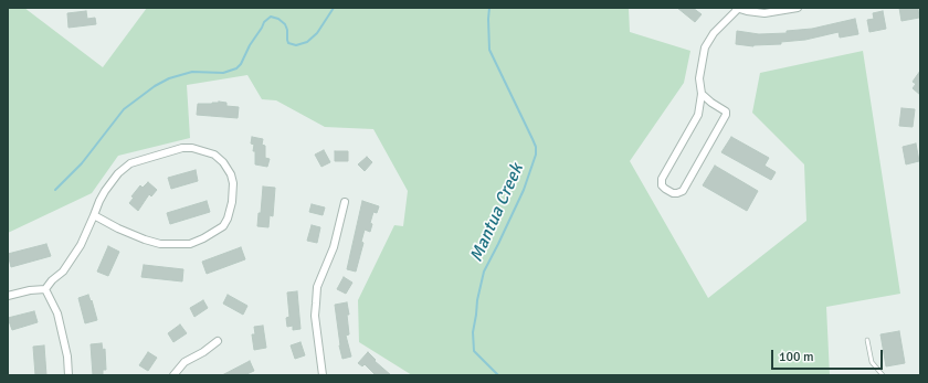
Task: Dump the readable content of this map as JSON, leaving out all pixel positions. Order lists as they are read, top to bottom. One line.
{"water":["Mantua Creek"],"scale_bar":"100 m"}
